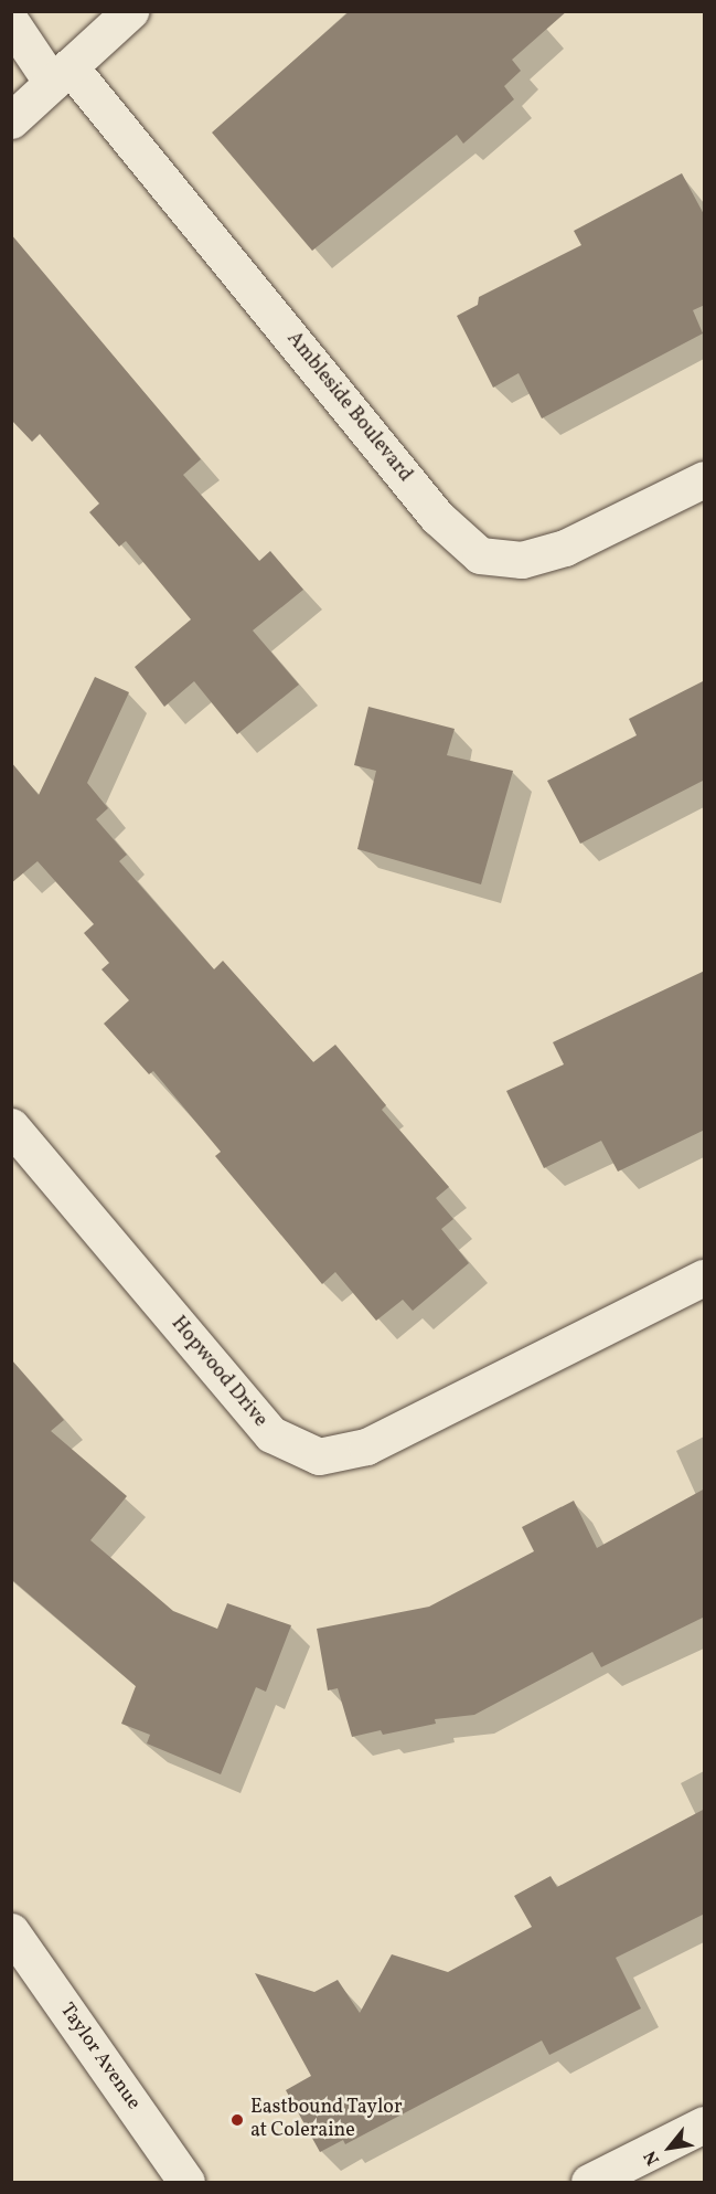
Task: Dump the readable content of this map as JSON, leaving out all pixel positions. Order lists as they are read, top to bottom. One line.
{"streets":{"street":["Ambleside Boulevard","Hopwood Drive","Taylor Avenue"]},"places":["Eastbound Taylor at Coleraine"],"north":"bottom left"}
